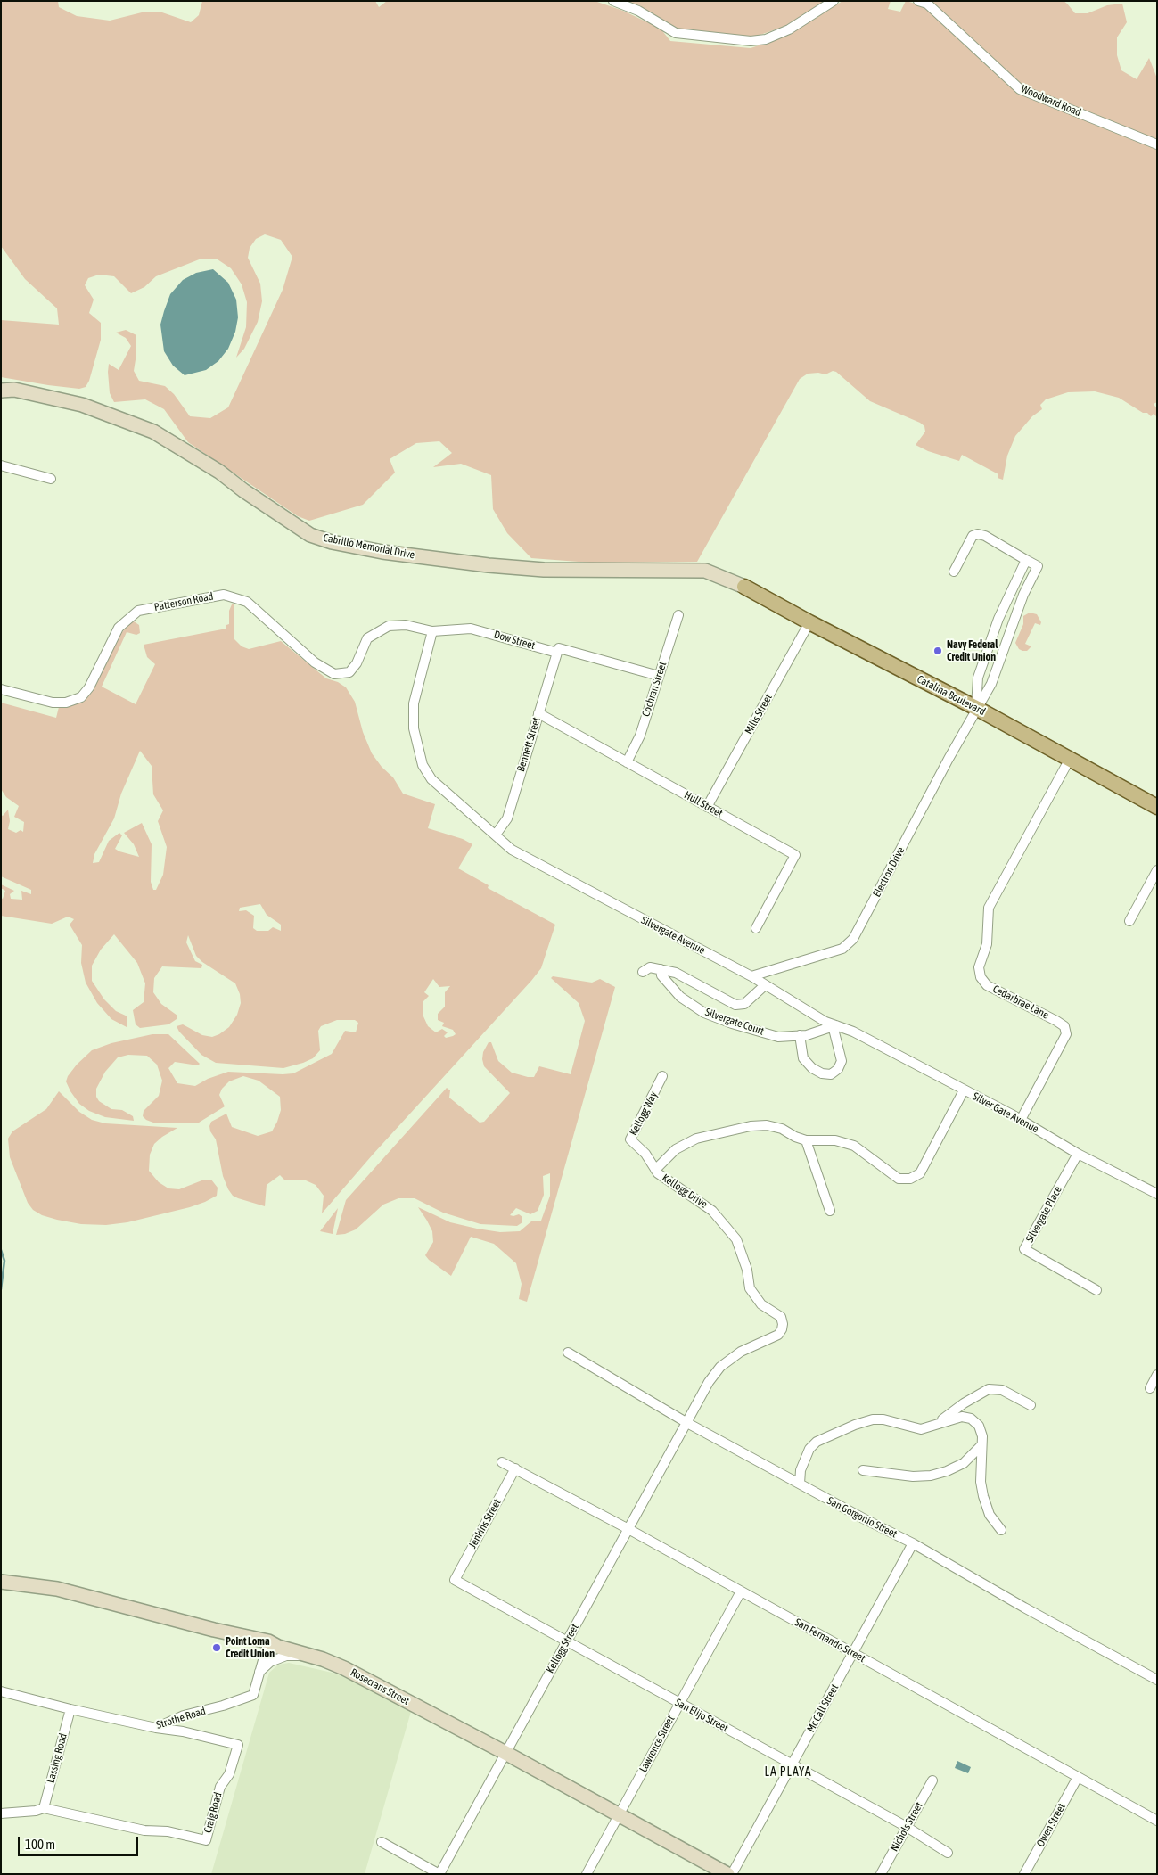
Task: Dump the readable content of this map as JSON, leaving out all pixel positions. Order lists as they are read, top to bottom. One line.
{"streets":{"main road":["Catalina Boulevard"],"street":["Woodward Road","Cabrillo Memorial Drive","Patterson Road","Dow Street","Cochran Street","Mills Street","Bennett Street","Hull Street","Electron Drive","Silvergate Avenue","Cedarbrae Lane","Silvergate Court","Silver Gate Avenue","Kellogg Way","Kellogg Drive","Silvergate Place","San Gorgonio Street","Jenkins Street","San Fernando Street","Kellogg Street","Rosecrans Street","Mc Call Street","San Elijo Street","Strothe Road","Lawrence Street","Lassing Road","Craig Road","Owen Street","Nichols Street"]},"crossings":[["Cabrillo Memorial Drive","Catalina Boulevard"],["Patterson Road","Dow Street"],["Dow Street","Cochran Street"],["Dow Street","Bennett Street"],["Cochran Street","Hull Street"],["Catalina Boulevard","Mills Street"],["Catalina Boulevard","Electron Drive"],["Catalina Boulevard","Cedarbrae Lane"],["Mills Street","Hull Street"],["Bennett Street","Hull Street"],["Bennett Street","Silvergate Avenue"],["Electron Drive","Silvergate Avenue"],["Silvergate Avenue","Silvergate Court"],["Silvergate Avenue","Silver Gate Avenue"],["Cedarbrae Lane","Silver Gate Avenue"],["Silver Gate Avenue","Kellogg Drive"],["Silver Gate Avenue","Silvergate Place"],["Kellogg Way","Kellogg Drive"],["Kellogg Drive","San Gorgonio Street"],["Kellogg Drive","Kellogg Street"],["San Gorgonio Street","Kellogg Street"],["San Gorgonio Street","Mc Call Street"],["Jenkins Street","San Fernando Street"],["Jenkins Street","San Elijo Street"],["San Fernando Street","Kellogg Street"],["San Fernando Street","Mc Call Street"],["San Fernando Street","Lawrence Street"],["San Fernando Street","Owen Street"],["Kellogg Street","Rosecrans Street"],["Kellogg Street","San Elijo Street"],["Rosecrans Street","Strothe Road"],["Rosecrans Street","Lawrence Street"],["Mc Call Street","San Elijo Street"],["San Elijo Street","Lawrence Street"],["San Elijo Street","Nichols Street"],["Strothe Road","Lassing Road"],["Strothe Road","Craig Road"],["Lassing Road","Craig Road"]],"districts":["LA PLAYA"],"places":["Navy Federal Credit Union","Point Loma Credit Union"],"scale_bar":"100 m"}
